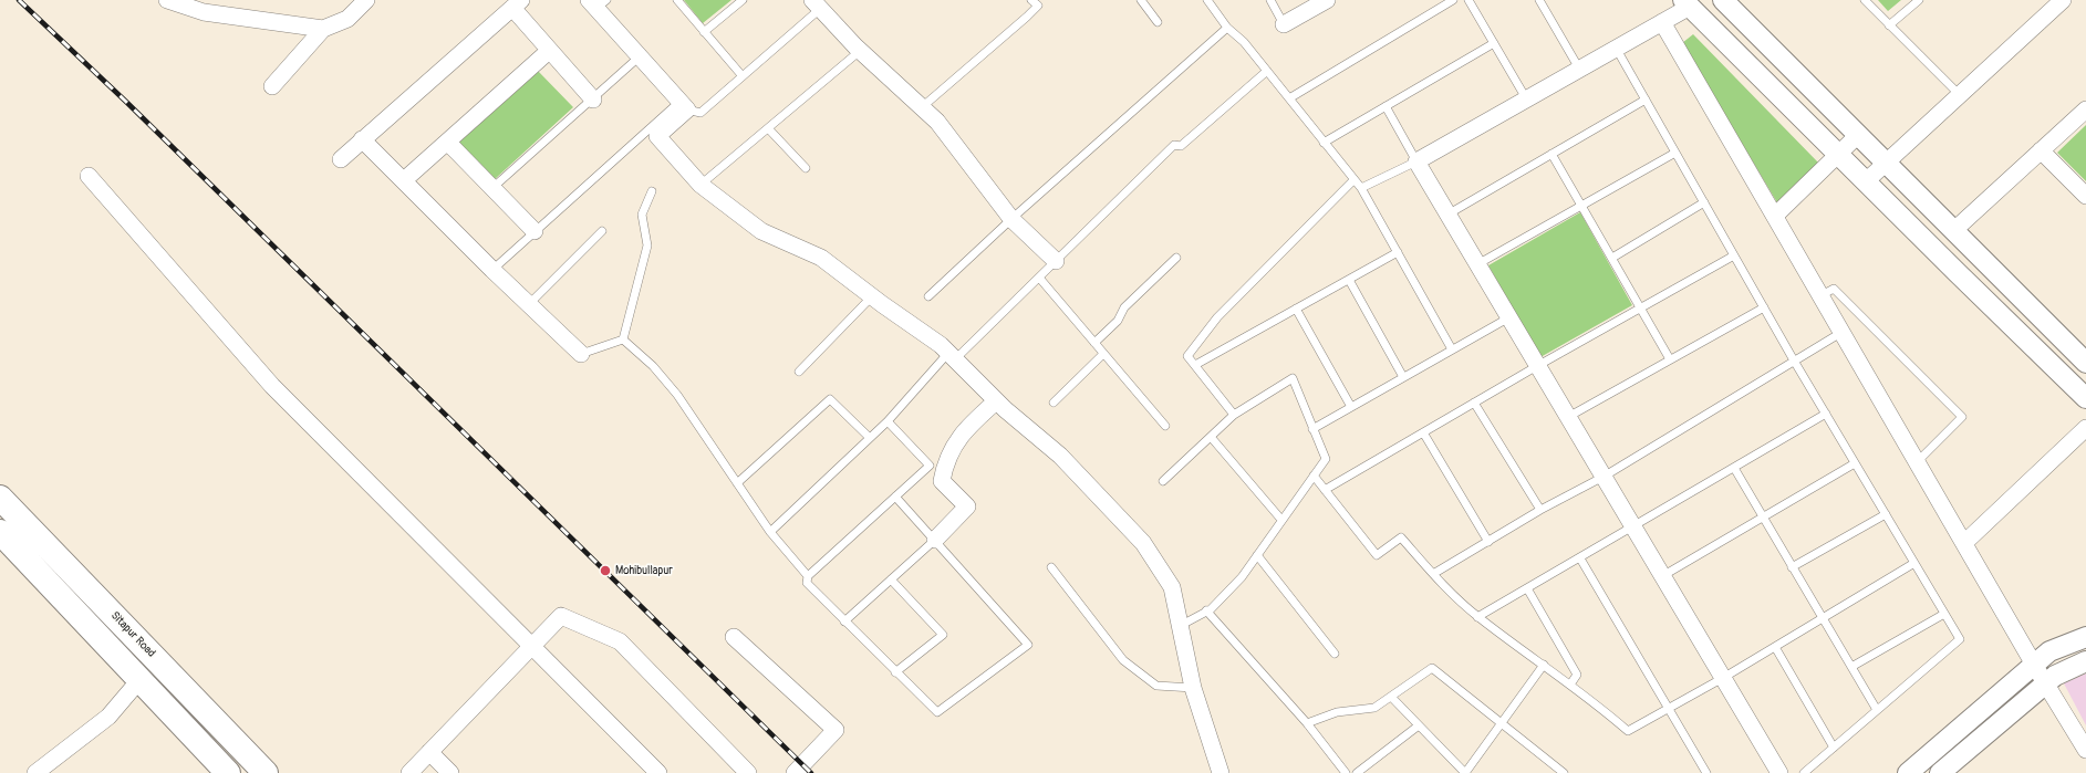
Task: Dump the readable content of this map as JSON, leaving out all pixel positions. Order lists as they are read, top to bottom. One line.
{"streets":{"main road":["Sitapur Road"]},"places":["Mohibullapur"]}
